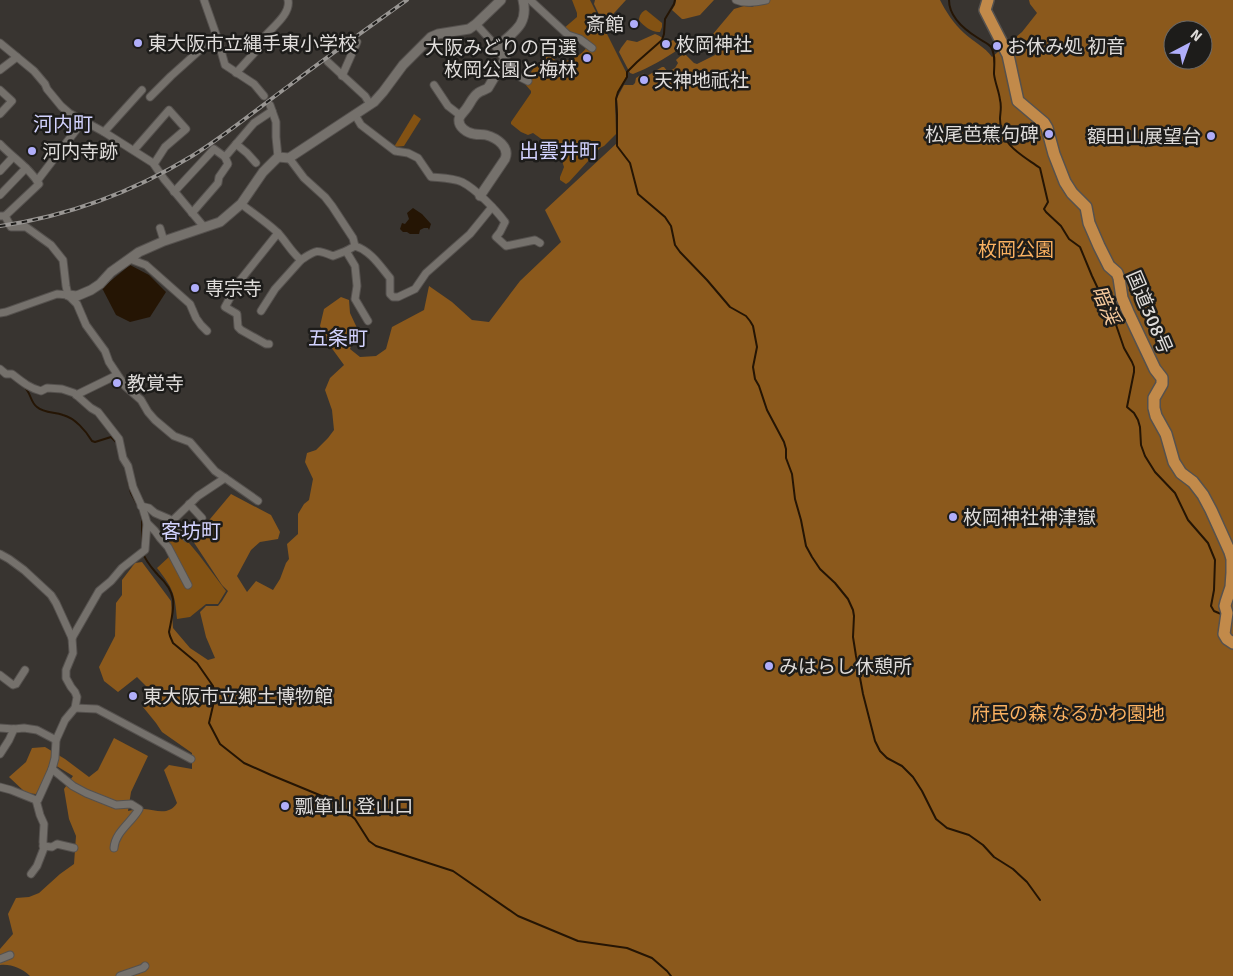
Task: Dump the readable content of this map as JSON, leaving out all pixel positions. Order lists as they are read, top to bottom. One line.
{"streets":{"highway":["国道308号"]},"districts":["河内町","出雲井町","五条町","客坊町"],"water":["暗渓"],"parks":["枚岡公園","府民の森 なるかわ園地"],"places":["斎館","東大阪市立縄手東小学校","枚岡神社","お休み処 初音","大阪みどりの百選 枚岡公園と梅林","天神地祇社","松尾芭蕉句碑","額田山展望台","河内寺跡","専宗寺","教覚寺","枚岡神社神津嶽","みはらし休憩所","東大阪市立郷土博物館","瓢箪山 登山口"],"north":"top right"}
